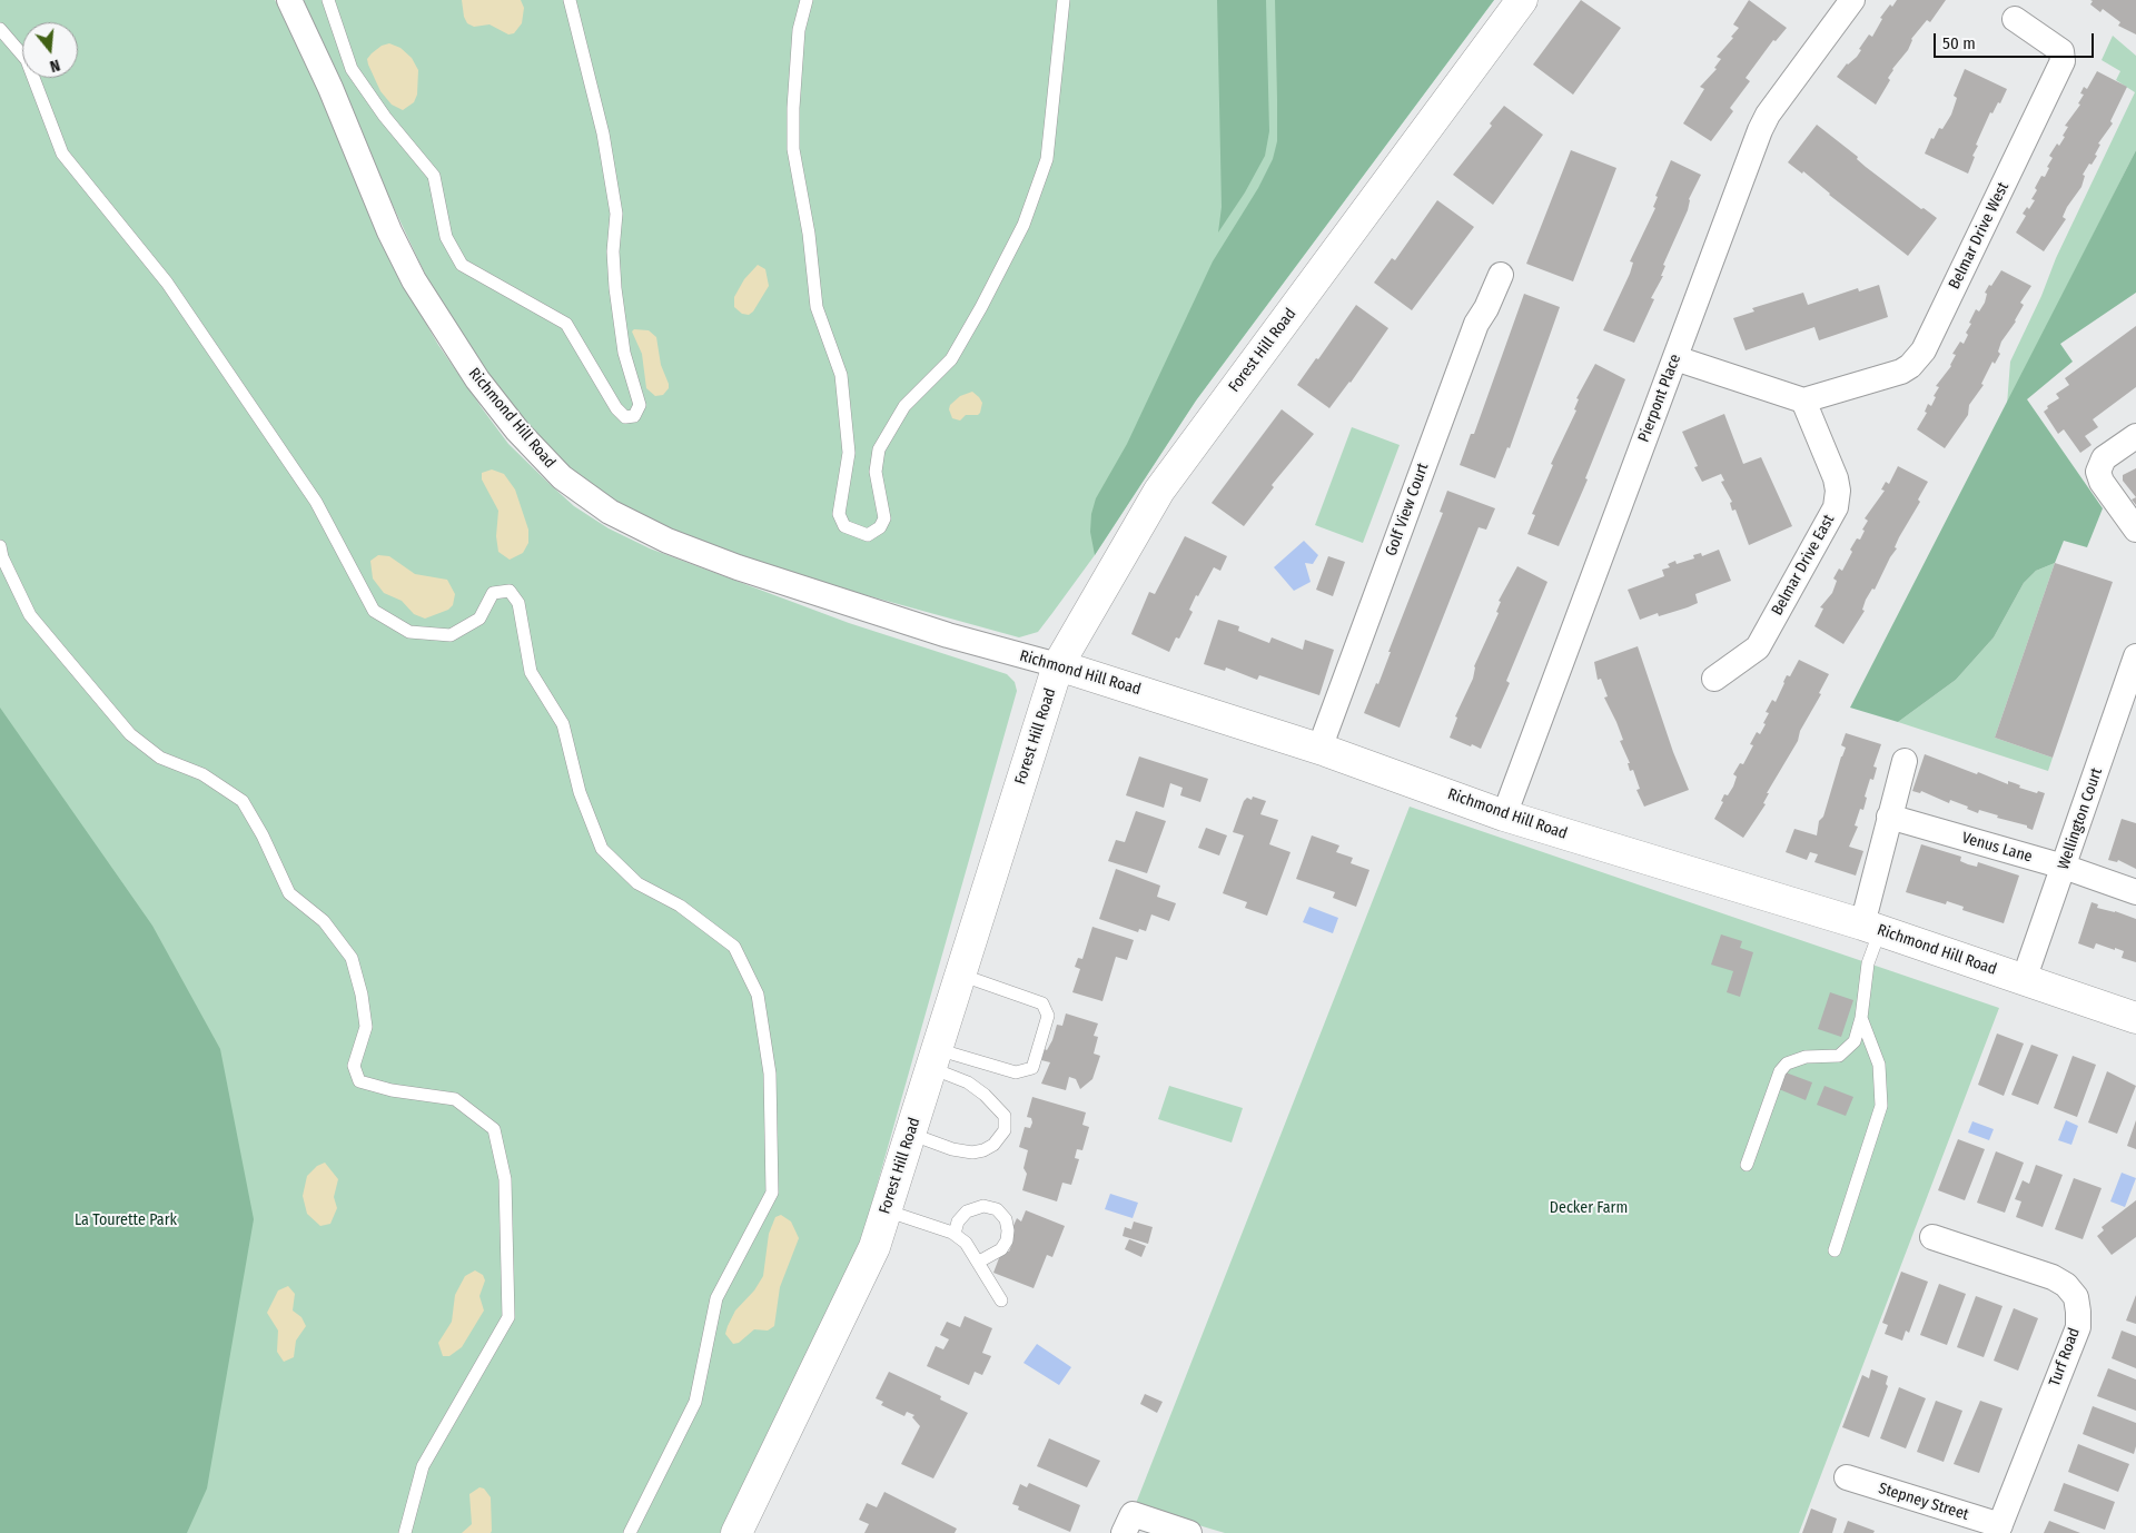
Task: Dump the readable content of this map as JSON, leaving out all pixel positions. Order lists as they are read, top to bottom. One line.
{"streets":{"street":["Belmar Drive West","Forest Hill Road","Pierpont Place","Richmond Hill Road","Golf View Court","Belmar Drive East","Wellington Court","Venus Lane","Turf Road","Stepney Street"]},"crossings":[["Belmar Drive West","Belmar Drive East"],["Forest Hill Road","Richmond Hill Road"],["Pierpont Place","Richmond Hill Road"],["Richmond Hill Road","Golf View Court"],["Richmond Hill Road","Wellington Court"],["Wellington Court","Venus Lane"],["Turf Road","Stepney Street"]],"parks":["Decker Farm","La Tourette Park"],"scale_bar":"50 m","north":"bottom"}
